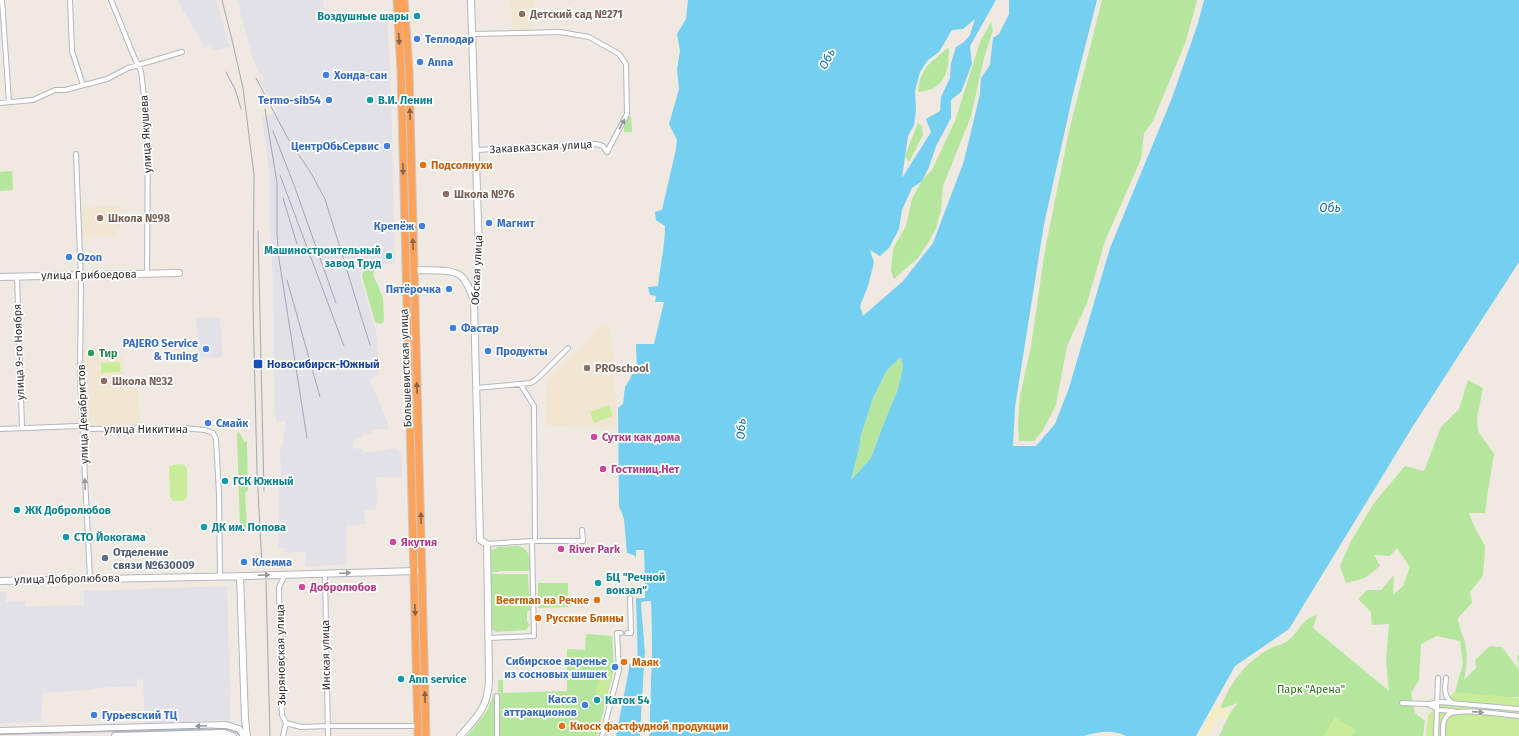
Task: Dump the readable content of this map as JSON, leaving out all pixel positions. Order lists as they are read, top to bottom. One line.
{"streets":{"highway":["Большевистская улица"],"street":["улица Якушева","Закавказская улица","Обская улица","улица Грибоедова","улица 9-го Ноября","улица Декабристов","улица Никитина","улица Добролюбова","Зыряновская улица","Инская улица"]},"crossings":[["улица Якушева","улица Грибоедова"],["Закавказская улица","Обская улица"],["улица Грибоедова","улица 9-го Ноября"],["улица Грибоедова","улица Декабристов"],["улица 9-го Ноября","улица Никитина"],["Большевистская улица","улица Добролюбова"],["улица Декабристов","улица Никитина"],["улица Декабристов","улица Добролюбова"],["улица Никитина","улица Добролюбова"],["улица Добролюбова","Зыряновская улица"],["улица Добролюбова","Инская улица"]],"one_way":["улица Декабристов"],"water":["Обь"],"parks":["Парк \"Арена\""],"places":{"other":["Детский сад №271","Воздушные шары","Теплодар","Anna","Хонда-сан","Termo-sib54","В.И. Ленин","ЦентрОбьСервис","Подсолнухи","Школа №76","Школа №98","Магнит","Крепёж","Машиностроительный завод Труд","Ozon","Пятёрочка","Фастар","PAJERO Service & Tuning","Продукты","Тир","PROschool","Школа №32","Смайк","Сутки как дома","Гостиниц.Нет","ГСК Южный","ЖК Добролюбов","ДК им. Попова","СТО Йокогама","Якутия","River Park","Отделение связи №630009","Клемма","БЦ \"Речной вокзал\"","Добролюбов","Beerman на Речке","Русские Блины","Маяк","Сибирское варенье из сосновых шишек","Ann service","Каток 54","Касса аттракционов","Гурьевский ТЦ","Киоск фастфудной продукции"],"transit":["Новосибирск-Южный"]}}
